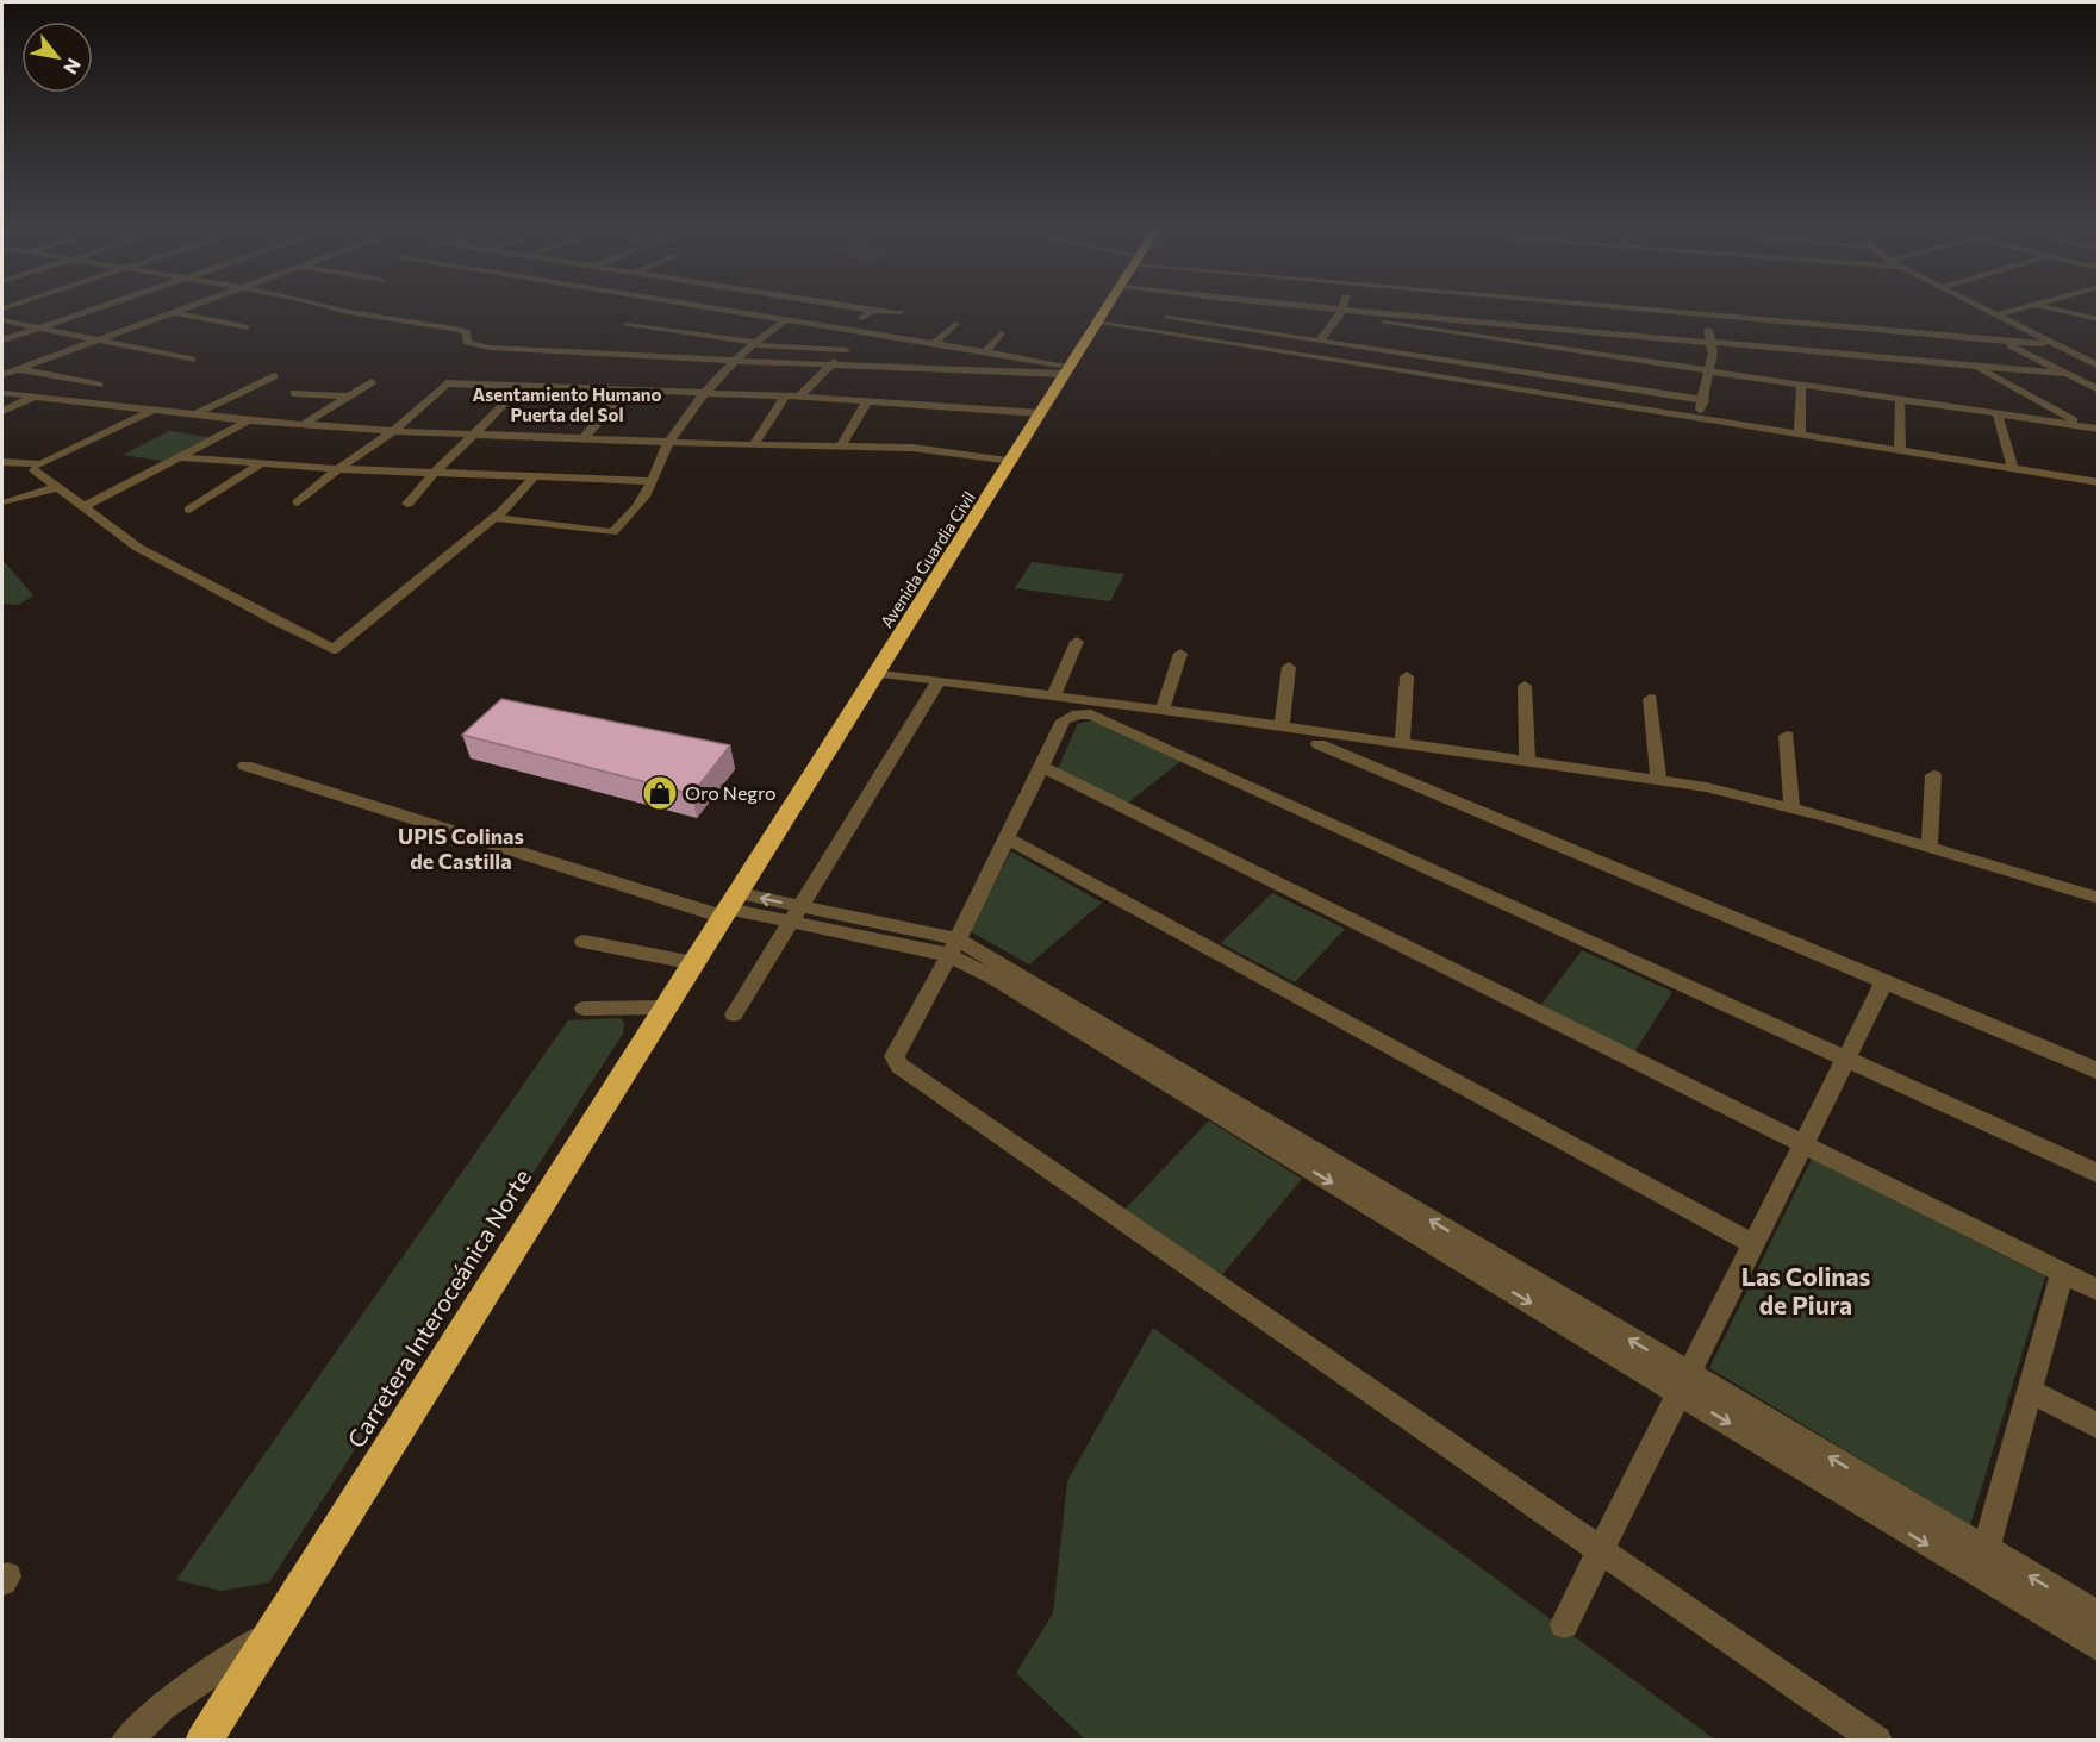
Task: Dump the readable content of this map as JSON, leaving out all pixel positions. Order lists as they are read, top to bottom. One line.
{"streets":{"highway":["Avenida Guardia Civil","Carretera Interoceánica Norte"]},"crossings":[["Avenida Guardia Civil","Carretera Interoceánica Norte"]],"districts":["Asentamiento Humano Puerta del Sol","UPIS Colinas de Castilla","Las Colinas de Piura"],"places":{"shop":["Oro Negro"]},"north":"bottom right"}
